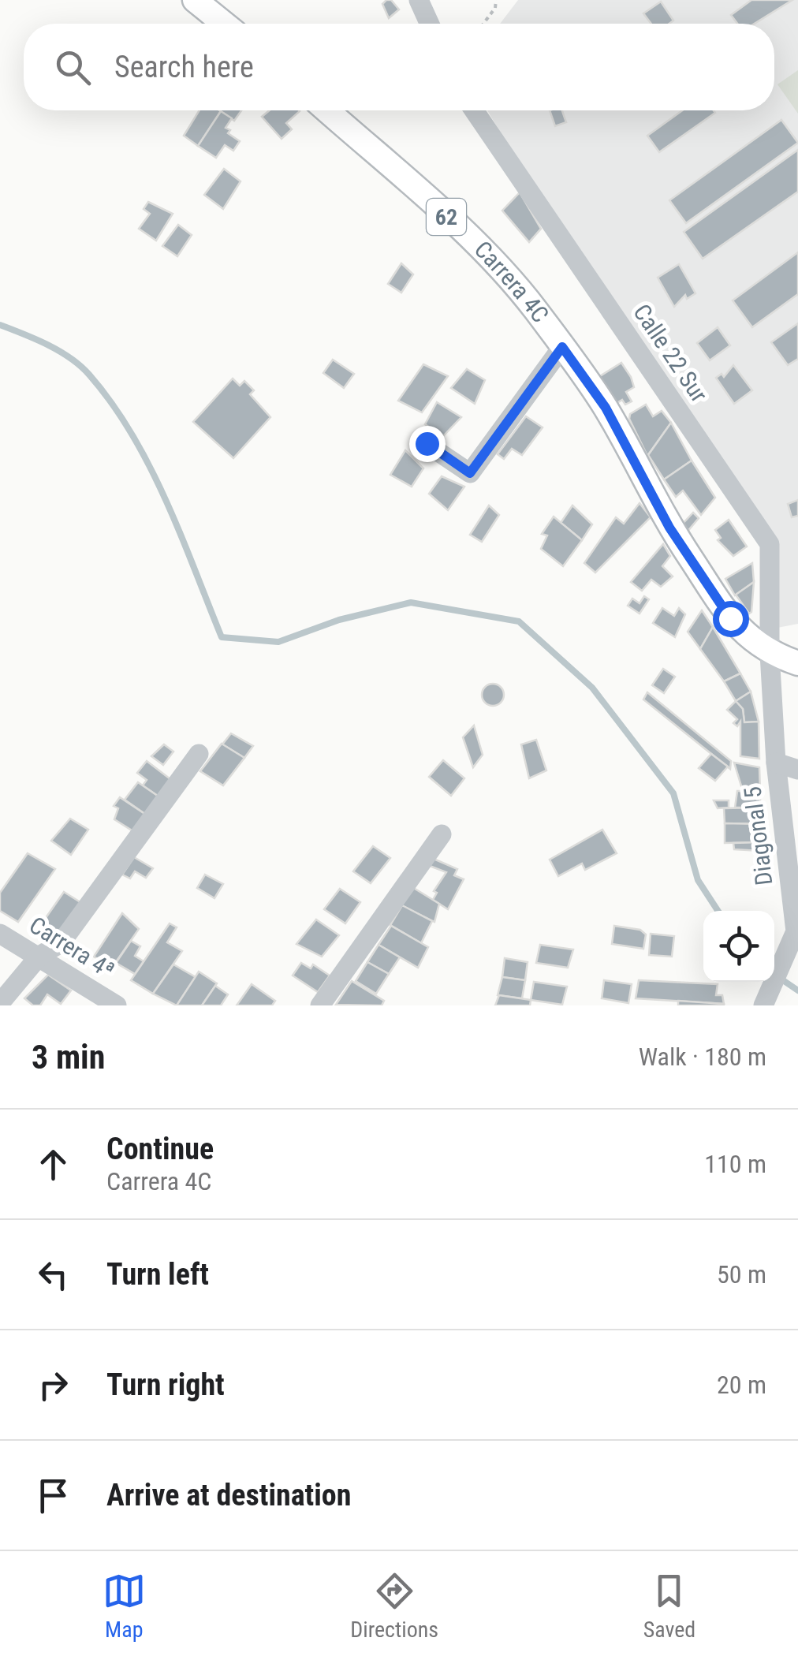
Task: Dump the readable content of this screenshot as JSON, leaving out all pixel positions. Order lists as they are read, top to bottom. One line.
{"streets":{"main road":["62","Carrera 4C"],"street":["Calle 22 Sur","Diagonal 5","Carrera 4ª"]},"crossings":[["62","Carrera 4C"],["62","Calle 22 Sur"],["62","Diagonal 5"],["Carrera 4C","Calle 22 Sur"],["Carrera 4C","Diagonal 5"],["Calle 22 Sur","Diagonal 5"]],"page":{"search":"Search here","heading":["3 min","Walk · 180 m"],"list":[["Continue","Carrera 4C","110 m"],["Turn left","50 m"],["Turn right","20 m"],"Arrive at destination"],"nav":["Map","Directions","Saved"]}}
